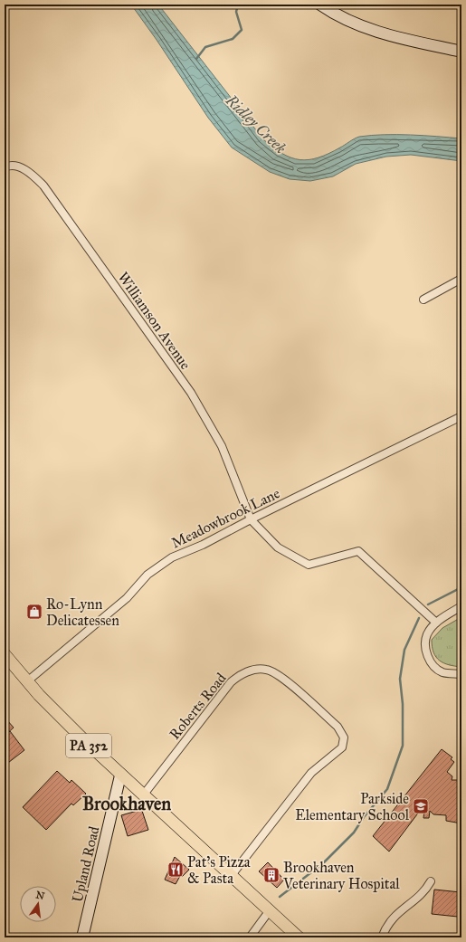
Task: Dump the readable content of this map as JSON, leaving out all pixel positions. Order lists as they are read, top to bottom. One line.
{"streets":{"main road":["PA 352"],"street":["Williamson Avenue","Meadowbrook Lane","Roberts Road","Upland Road"]},"crossings":[["Williamson Avenue","Meadowbrook Lane"],["Meadowbrook Lane","PA 352"],["Roberts Road","PA 352"],["PA 352","Upland Road"]],"districts":["Brookhaven"],"water":["Ridley Creek"],"places":{"shop":["Ro-Lynn Delicatessen"],"school or university":["Parkside Elementary School"],"restaurant":["Pat's Pizza & Pasta"],"building":["Brookhaven Veterinary Hospital"]},"north":"top"}
